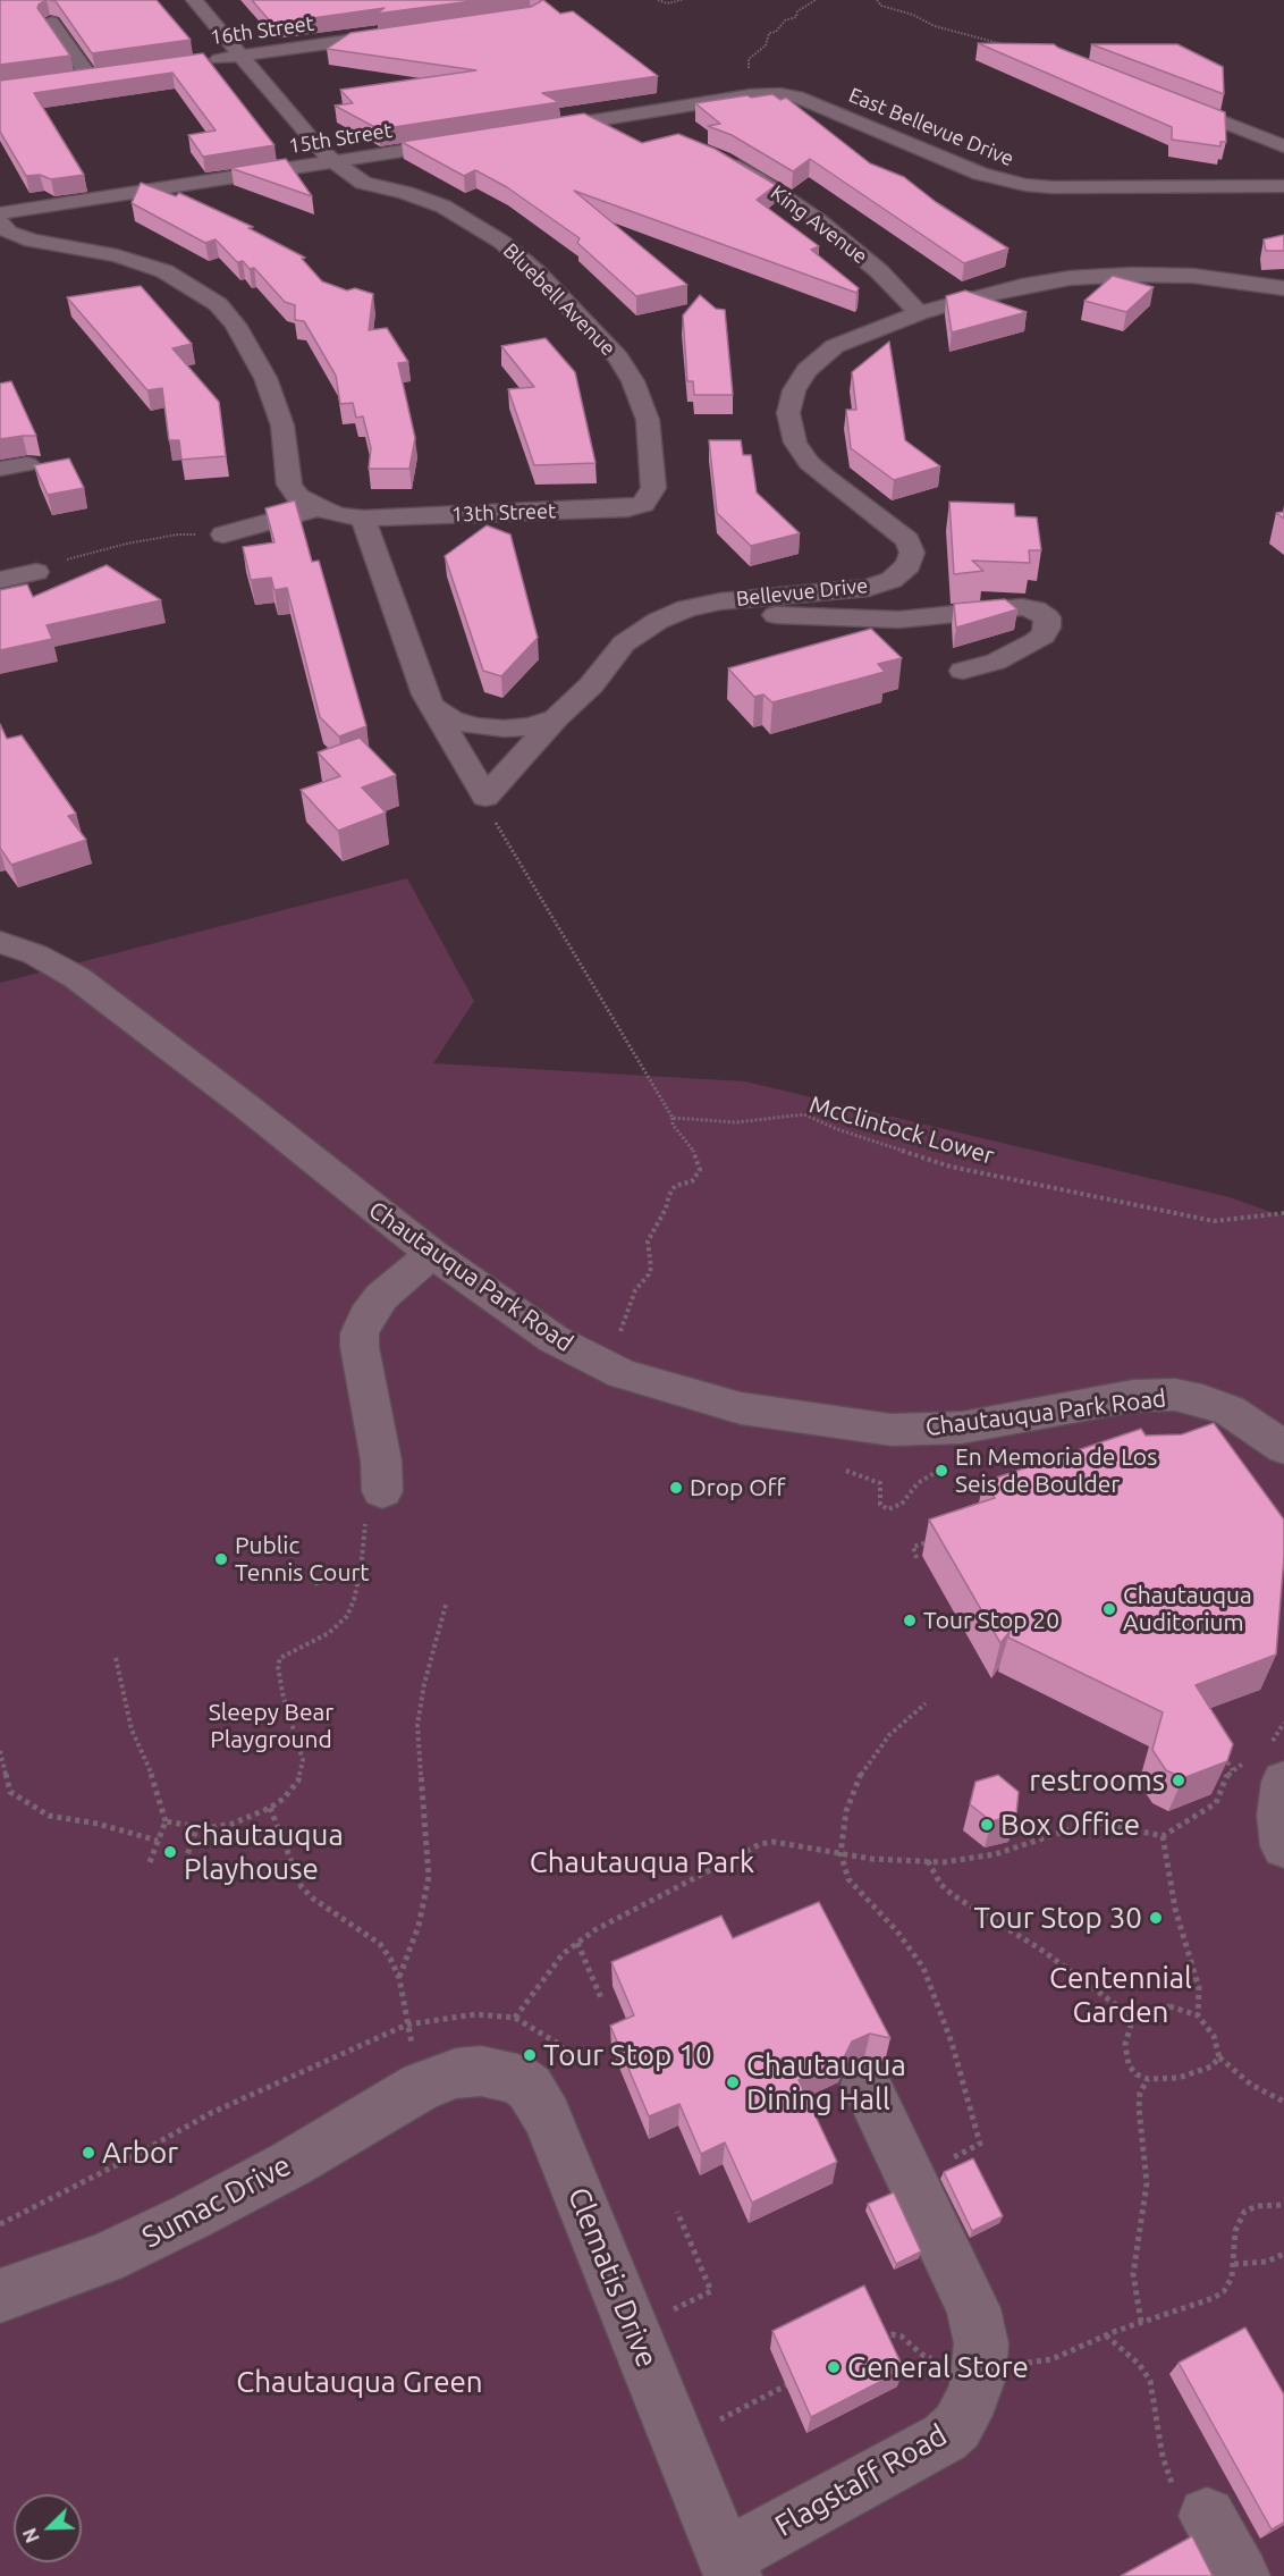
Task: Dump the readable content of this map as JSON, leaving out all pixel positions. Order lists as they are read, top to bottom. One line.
{"streets":{"street":["16th Street","East Bellevue Drive","15th Street","King Avenue","Bluebell Avenue","13th Street","Bellevue Drive","Chautauqua Park Road","Sumac Drive","Clematis Drive","Flagstaff Road"],"path":["McClintock Lower"]},"crossings":[["16th Street","Bluebell Avenue"],["15th Street","Bluebell Avenue"],["King Avenue","Bellevue Drive"],["Bluebell Avenue","13th Street"],["Sumac Drive","Clematis Drive"],["Clematis Drive","Flagstaff Road"]],"parks":["Sleepy Bear Playground","Chautauqua Park","Centennial Garden","Chautauqua Green"],"places":["En Memoria de Los Seis de Boulder","Drop Off","Public Tennis Court","Chautauqua Auditorium","Tour Stop 20","restrooms","Box Office","Chautauqua Playhouse","Tour Stop 30","Tour Stop 10","Chautauqua Dining Hall","Arbor","General Store"],"north":"bottom left"}
